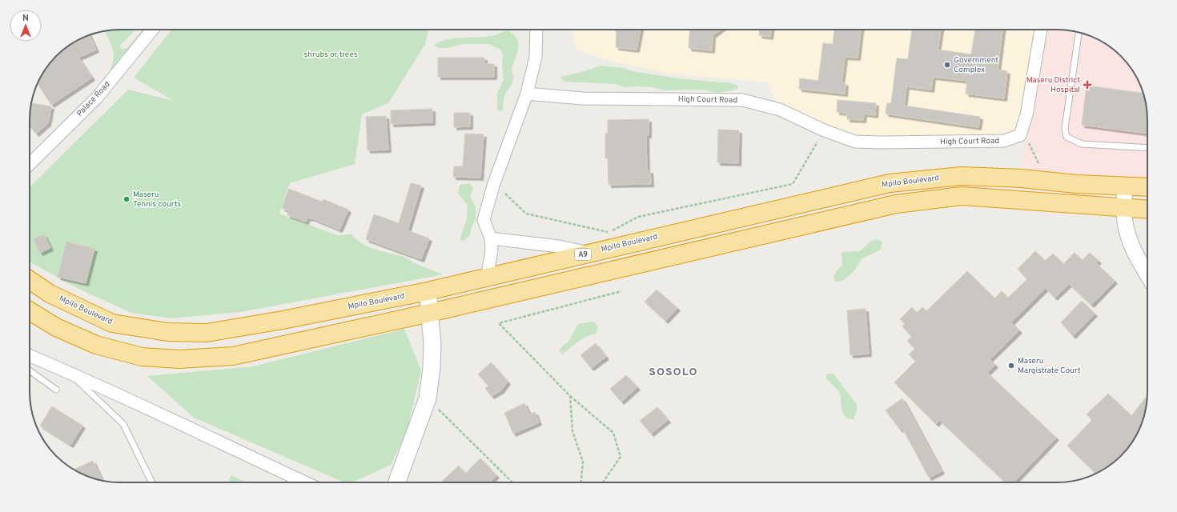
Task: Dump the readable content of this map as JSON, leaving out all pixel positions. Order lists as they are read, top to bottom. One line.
{"streets":{"highway":["Mpilo Boulevard","A9"],"street":["Palace Road","High Court Road"]},"districts":["SOSOLO"],"parks":["shrubs or trees"],"places":{"other":["Government Complex","Maseru Tennis courts","Maseru Margistrate Court"],"health":["Maseru District Hospital"]},"north":"top"}
